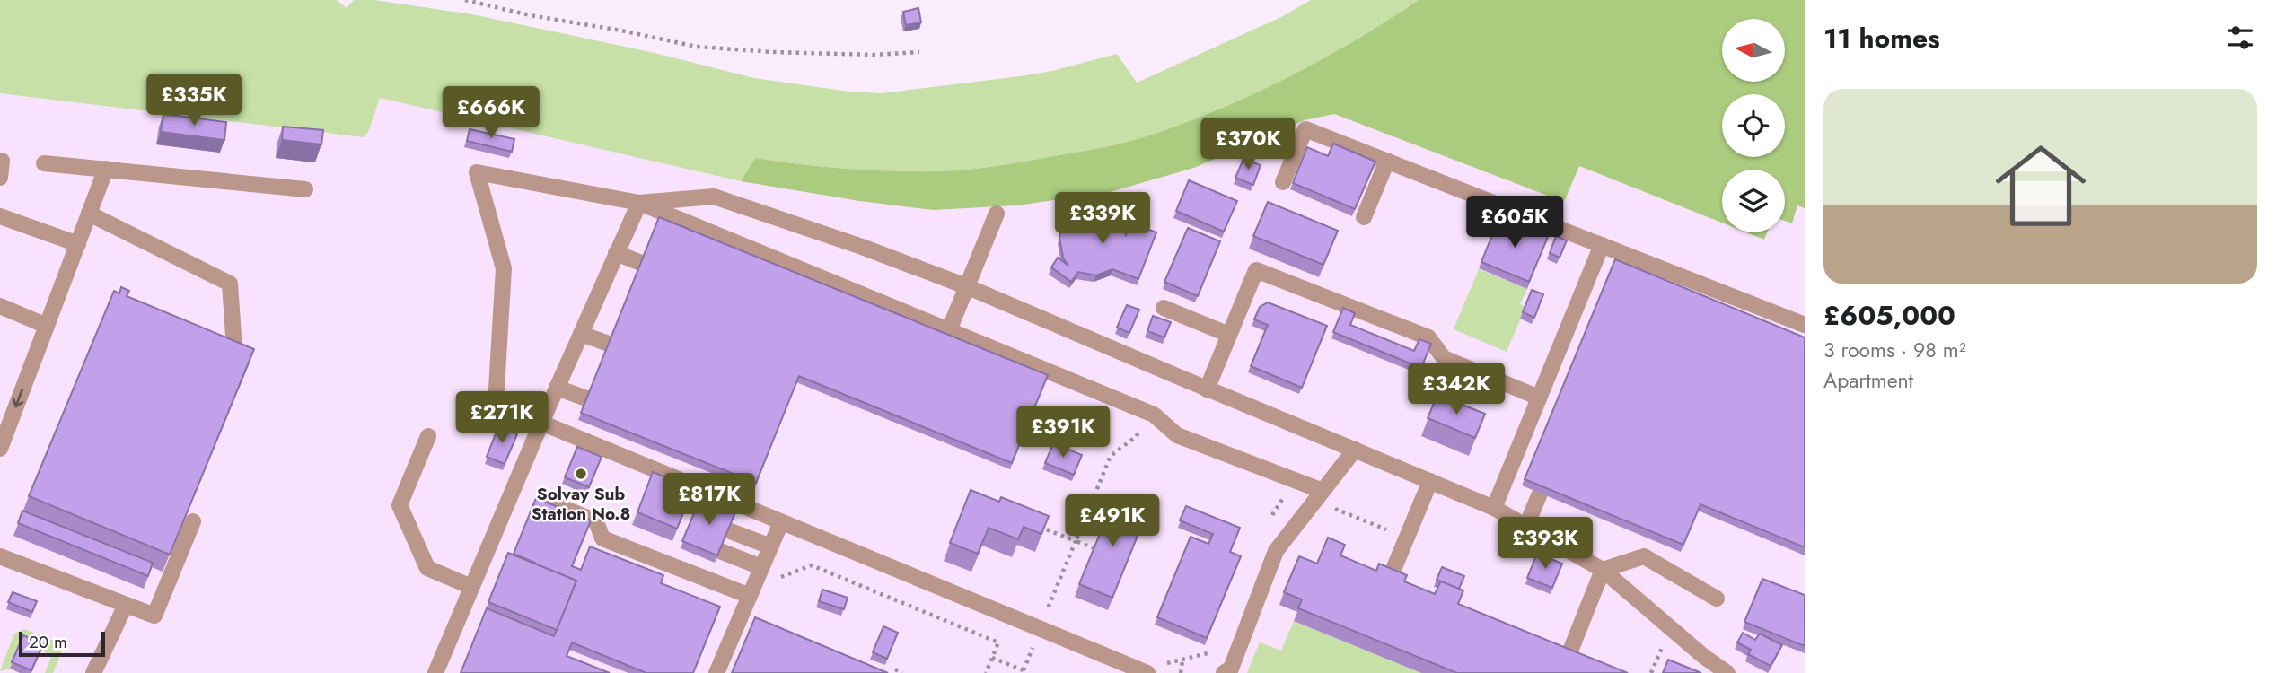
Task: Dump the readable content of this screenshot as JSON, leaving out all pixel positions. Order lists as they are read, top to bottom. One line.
{"places":["Solvay Sub Station No.8"],"scale_bar":"20 m","north":"left","page":{"heading":"11 homes","price":["£335K","£666K","£370K","£339K","£605K","£342K","£271K","£391K","£817K","£491K","£393K"],"list":[{"name":"£605,000","note":"3 rooms · 98 m² · Apartment"}],"scale":"20 m"}}
